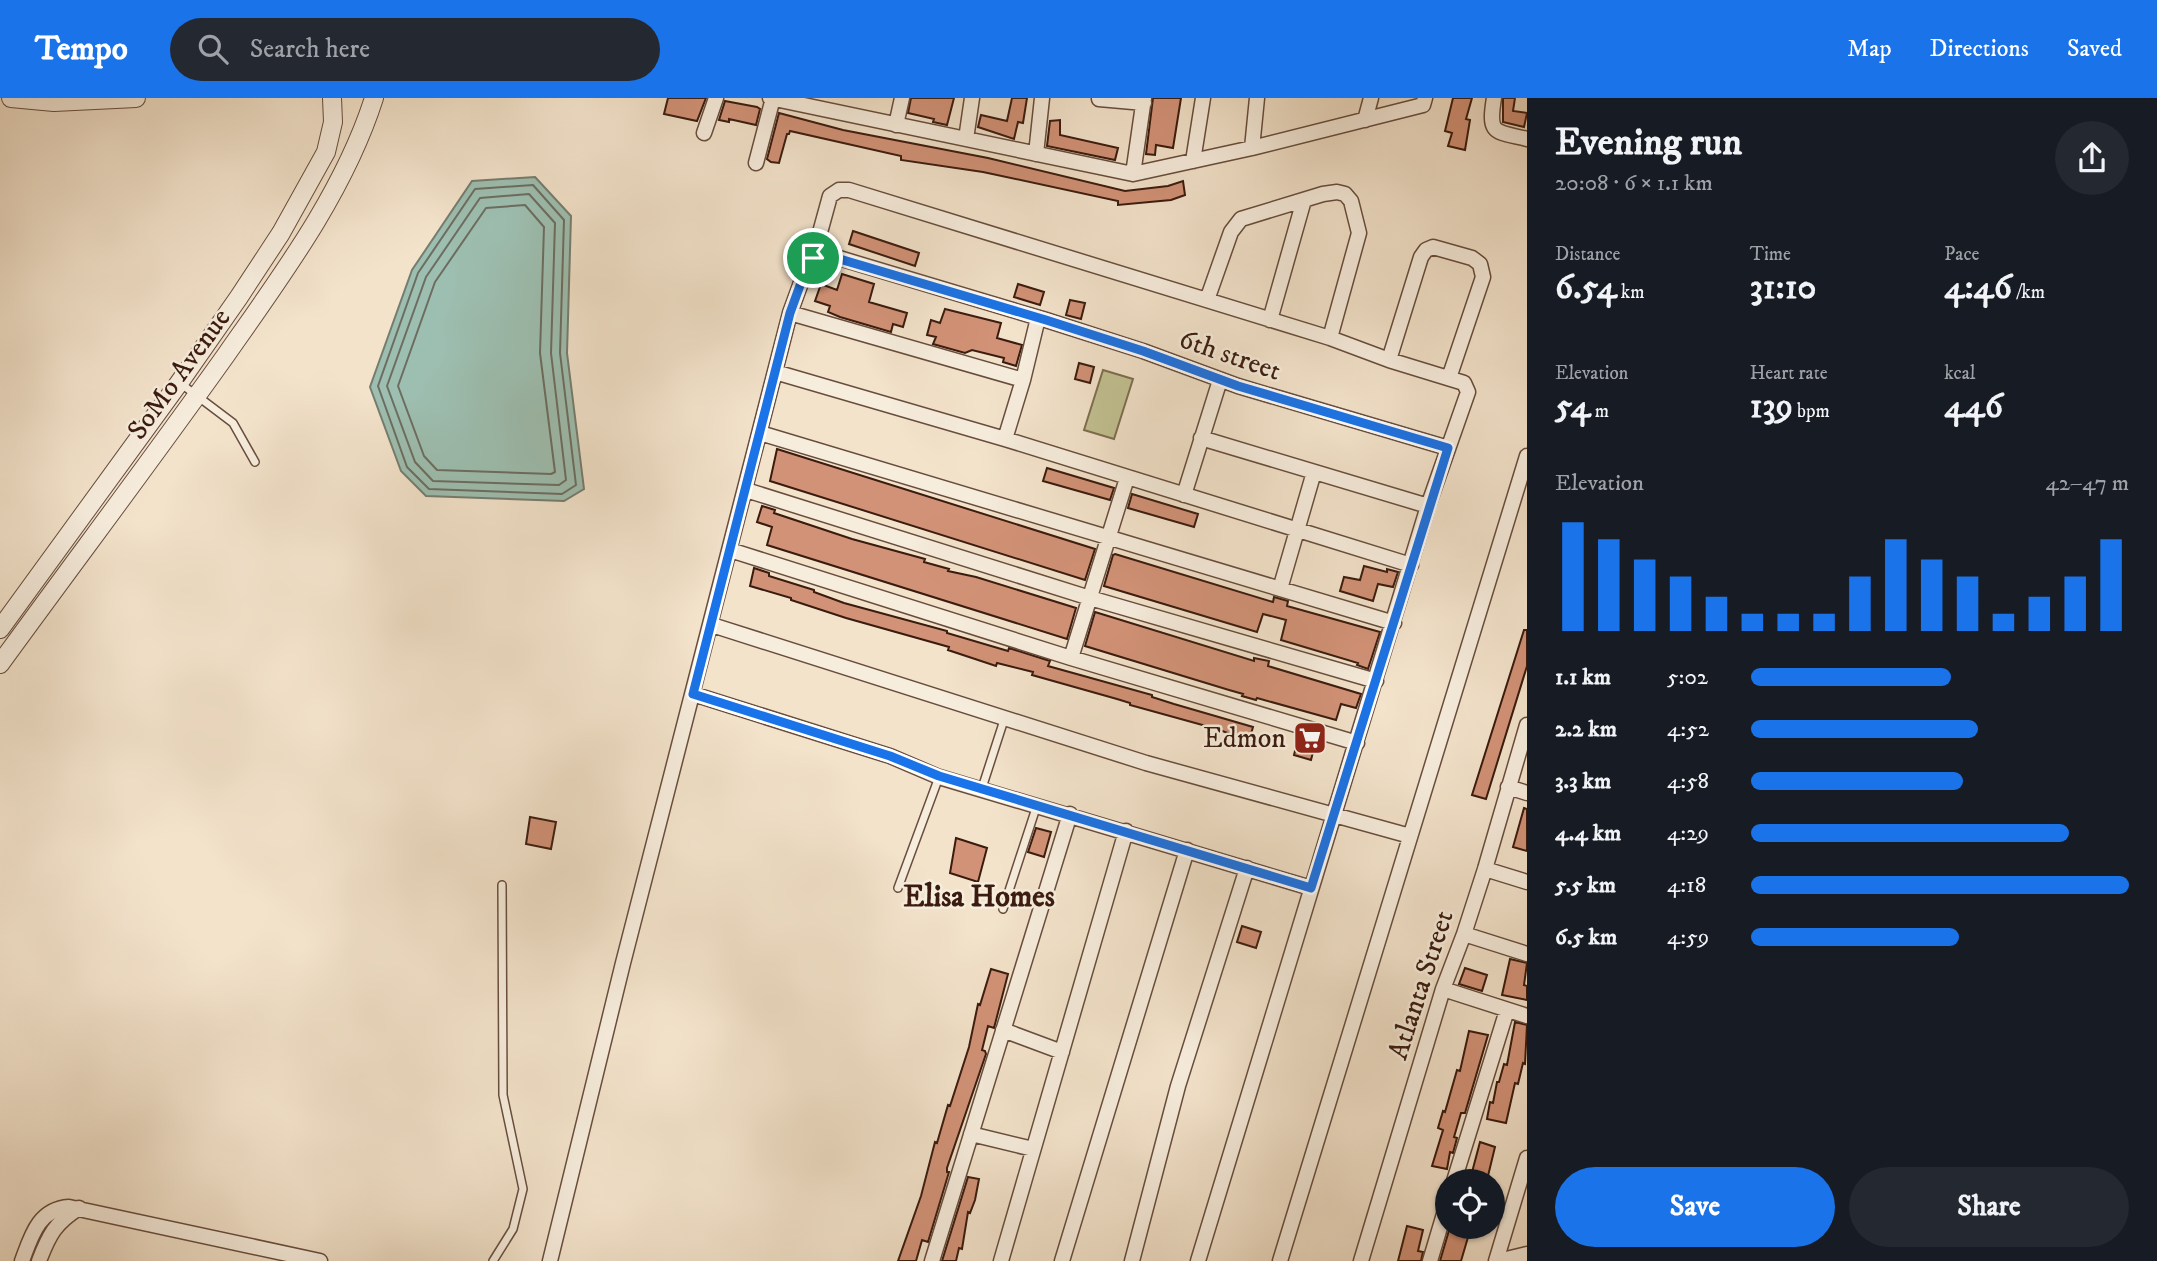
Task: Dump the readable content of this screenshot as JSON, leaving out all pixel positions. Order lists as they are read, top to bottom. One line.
{"streets":{"street":["6th street","SoMo Avenue","Atlanta Street"]},"districts":["Elisa Homes"],"places":{"supermarket":["Edmon"]},"page":{"header":"Tempo","search":"Search here","nav":["Map","Directions","Saved"],"heading":["Evening run","20:08 · 6 × 1.1 km"],"stats":[["Distance","6.54 km"],["Time","31:10"],["Pace","4:46 /km"],["Elevation","54 m"],["Heart rate","139 bpm"],["kcal","446"]],"chart":["Elevation","42–47 m"],"list":[{"name":"1.1 km","note":"5:02"},{"name":"2.2 km","note":"4:52"},{"name":"3.3 km","note":"4:58"},{"name":"4.4 km","note":"4:29"},{"name":"5.5 km","note":"4:18"},{"name":"6.5 km","note":"4:59"}],"buttons":["Save","Share"]}}
